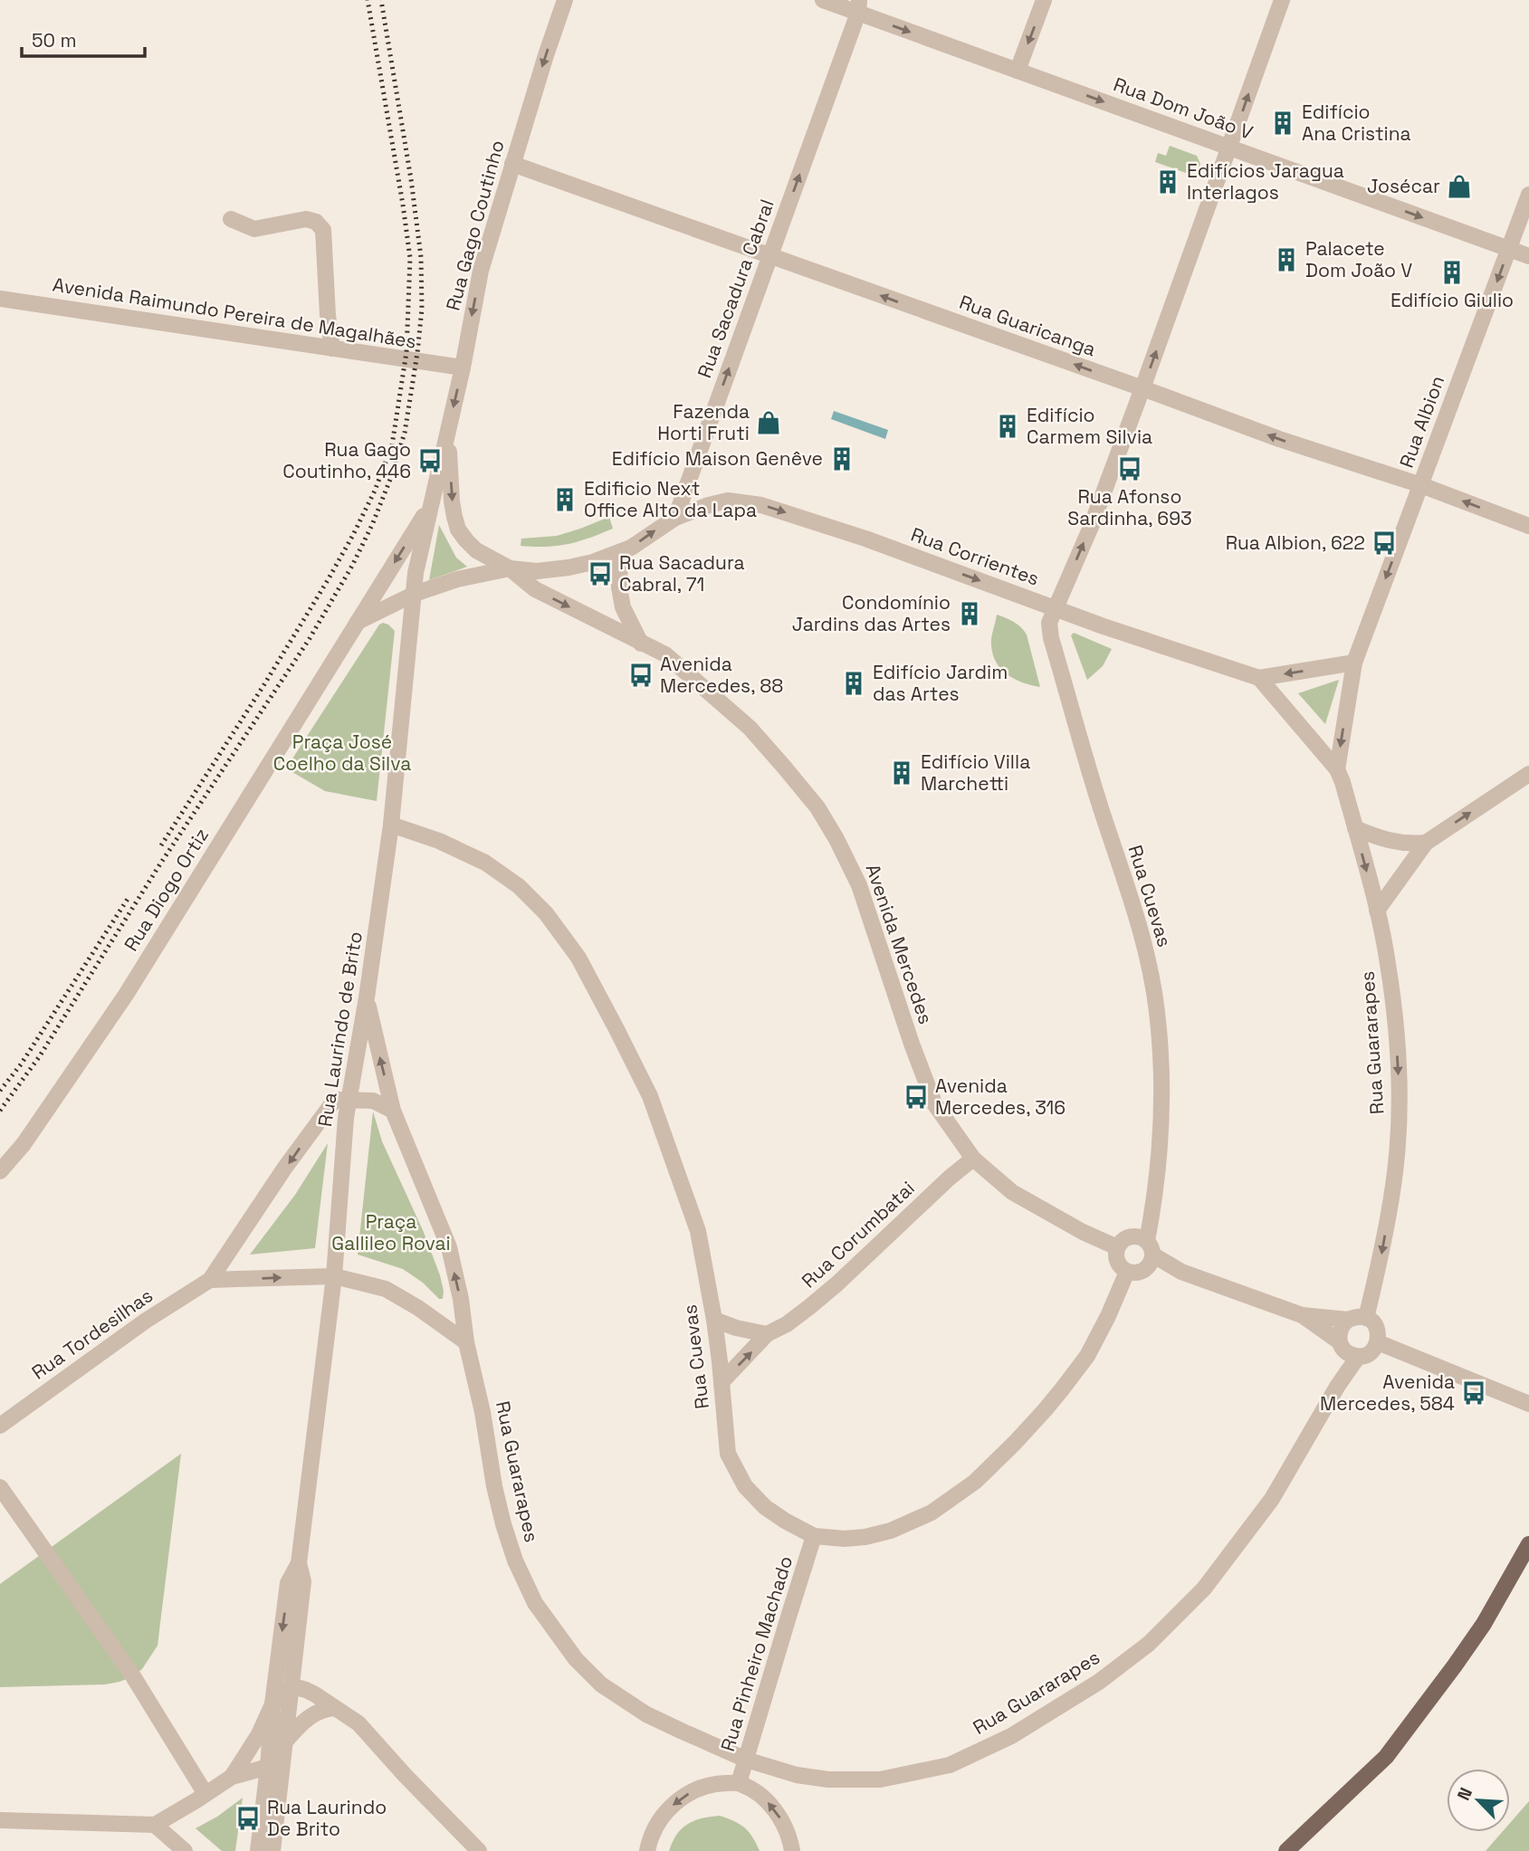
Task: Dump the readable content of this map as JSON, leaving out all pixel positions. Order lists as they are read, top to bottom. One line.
{"streets":{"street":["Rua Dom João V","Rua Gago Coutinho","Rua Sacadura Cabral","Avenida Raimundo Pereira de Magalhães","Rua Guaricanga","Rua Albion","Rua Corrientes","Rua Diogo Ortiz","Rua Cuevas","Avenida Mercedes","Rua Laurindo de Brito","Rua Guararapes","Rua Corumbatai","Rua Tordesilhas","Rua Pinheiro Machado"]},"crossings":[["Rua Dom João V","Rua Sacadura Cabral"],["Rua Dom João V","Rua Albion"],["Rua Dom João V","Rua Cuevas"],["Rua Gago Coutinho","Avenida Raimundo Pereira de Magalhães"],["Rua Gago Coutinho","Rua Guaricanga"],["Rua Gago Coutinho","Rua Diogo Ortiz"],["Rua Gago Coutinho","Rua Laurindo de Brito"],["Rua Sacadura Cabral","Rua Guaricanga"],["Rua Sacadura Cabral","Rua Corrientes"],["Rua Guaricanga","Rua Albion"],["Rua Guaricanga","Rua Cuevas"],["Rua Albion","Rua Guararapes"],["Rua Corrientes","Rua Cuevas"],["Rua Diogo Ortiz","Rua Laurindo de Brito"],["Rua Cuevas","Avenida Mercedes"],["Rua Cuevas","Rua Laurindo de Brito"],["Rua Cuevas","Rua Corumbatai"],["Rua Cuevas","Rua Pinheiro Machado"],["Avenida Mercedes","Rua Corumbatai"],["Rua Laurindo de Brito","Rua Guararapes"],["Rua Laurindo de Brito","Rua Tordesilhas"],["Rua Guararapes","Rua Pinheiro Machado"]],"one_way":["Rua Dom João V","Rua Gago Coutinho","Rua Sacadura Cabral","Rua Guaricanga","Rua Albion","Rua Corrientes","Rua Tordesilhas"],"parks":["Praça José Coelho da Silva","Praça Gallileo Rovai"],"places":{"building":["Edifício Ana Cristina","Edifícios Jaragua Interlagos","Palacete Dom João V","Edifício Giulio","Edifício Carmem Silvia","Edifício Maison Genêve","Edificio Next Office Alto da Lapa","Condomínio Jardins das Artes","Edifício Jardim das Artes","Edifício Villa Marchetti"],"shop":["Josécar","Fazenda Horti Fruti"],"bus stop":["Rua Gago Coutinho, 446","Rua Afonso Sardinha, 693","Rua Albion, 622","Rua Sacadura Cabral, 71","Avenida Mercedes, 88","Avenida Mercedes, 316","Avenida Mercedes, 584","Rua Laurindo De Brito"]},"scale_bar":"50 m","north":"top left"}
